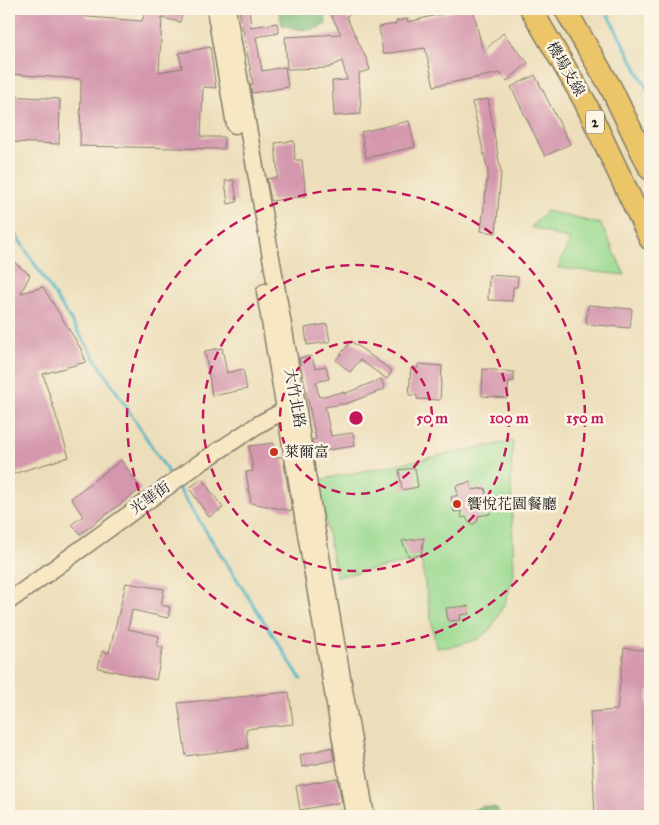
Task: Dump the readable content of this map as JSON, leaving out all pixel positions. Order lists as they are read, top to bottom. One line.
{"streets":{"highway":["機場支線","2"],"street":["大竹北路","光華街"]},"crossings":[["大竹北路","光華街"]],"places":["萊爾富","饗悅花園餐廳"],"rings":["50 m","100 m","150 m"]}
